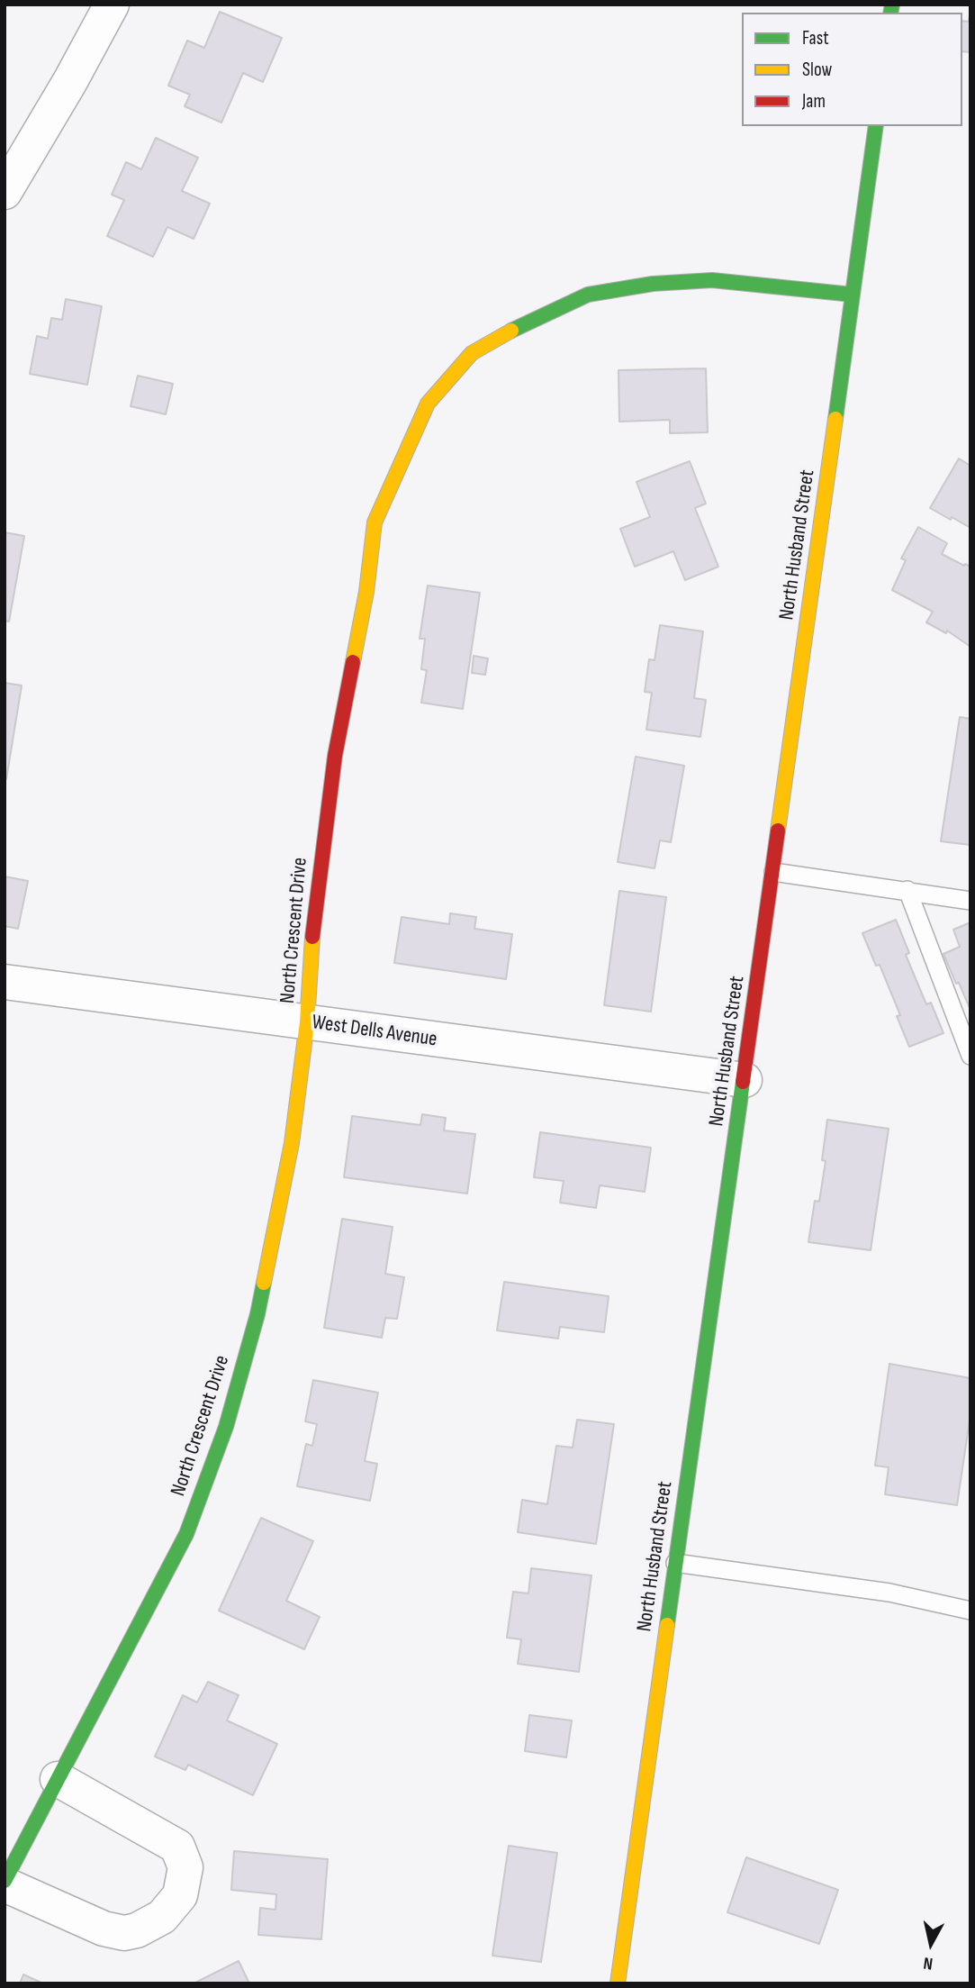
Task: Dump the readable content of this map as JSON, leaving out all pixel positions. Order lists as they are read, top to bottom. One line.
{"streets":{"street":["North Husband Street","North Crescent Drive","West Dells Avenue"]},"crossings":[["North Husband Street","North Crescent Drive"],["North Husband Street","West Dells Avenue"],["North Crescent Drive","West Dells Avenue"]],"legend":["Fast","Slow","Jam"],"north":"bottom"}
